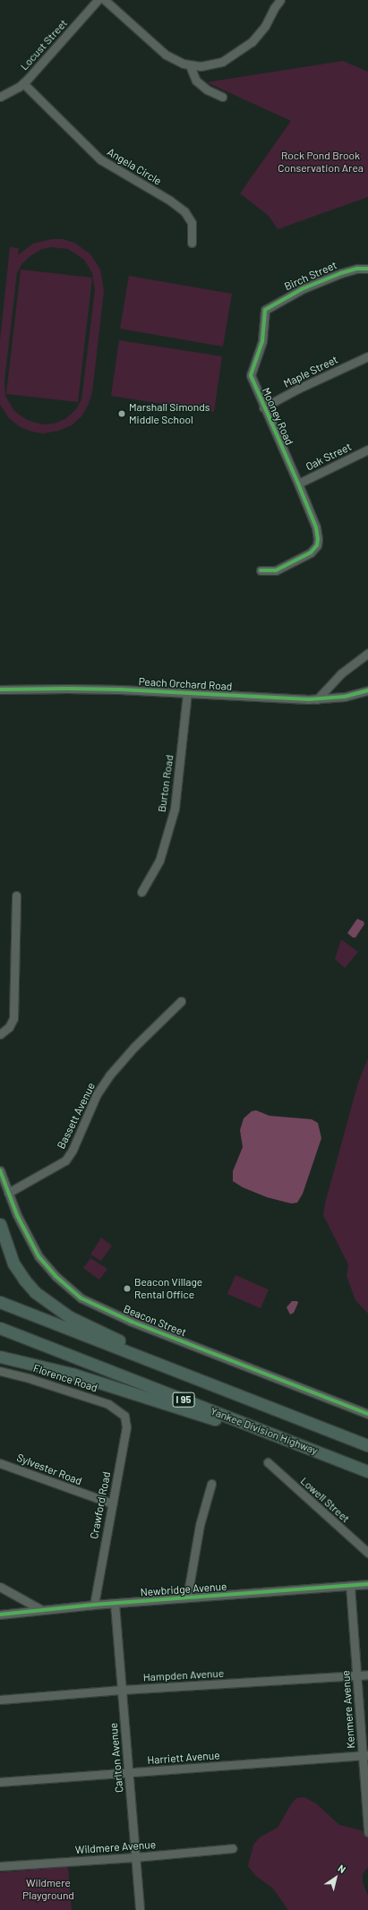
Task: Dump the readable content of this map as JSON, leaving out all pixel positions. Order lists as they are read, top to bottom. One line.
{"streets":{"highway":["I 95","Yankee Division Highway"],"street":["Locust Street","Angela Circle","Birch Street","Maple Street","Mooney Road","Oak Street","Peach Orchard Road","Burton Road","Bassett Avenue","Beacon Street","Florence Road","Sylvester Road","Lowell Street","Crawford Road","Newbridge Avenue","Hampden Avenue","Kenmere Avenue","Carlton Avenue","Harriett Avenue","Wildmere Avenue"]},"crossings":[["Locust Street","Angela Circle"],["Birch Street","Mooney Road"],["Maple Street","Mooney Road"],["Mooney Road","Oak Street"],["Peach Orchard Road","Burton Road"],["Bassett Avenue","Beacon Street"],["Florence Road","Crawford Road"],["Sylvester Road","Crawford Road"],["Crawford Road","Newbridge Avenue"],["Newbridge Avenue","Kenmere Avenue"],["Newbridge Avenue","Carlton Avenue"],["Hampden Avenue","Kenmere Avenue"],["Hampden Avenue","Carlton Avenue"],["Kenmere Avenue","Harriett Avenue"],["Carlton Avenue","Harriett Avenue"],["Carlton Avenue","Wildmere Avenue"]],"parks":["Rock Pond Brook Conservation Area","Wildmere Playground"],"places":["Marshall Simonds Middle School","Beacon Village Rental Office"],"north":"top right"}
